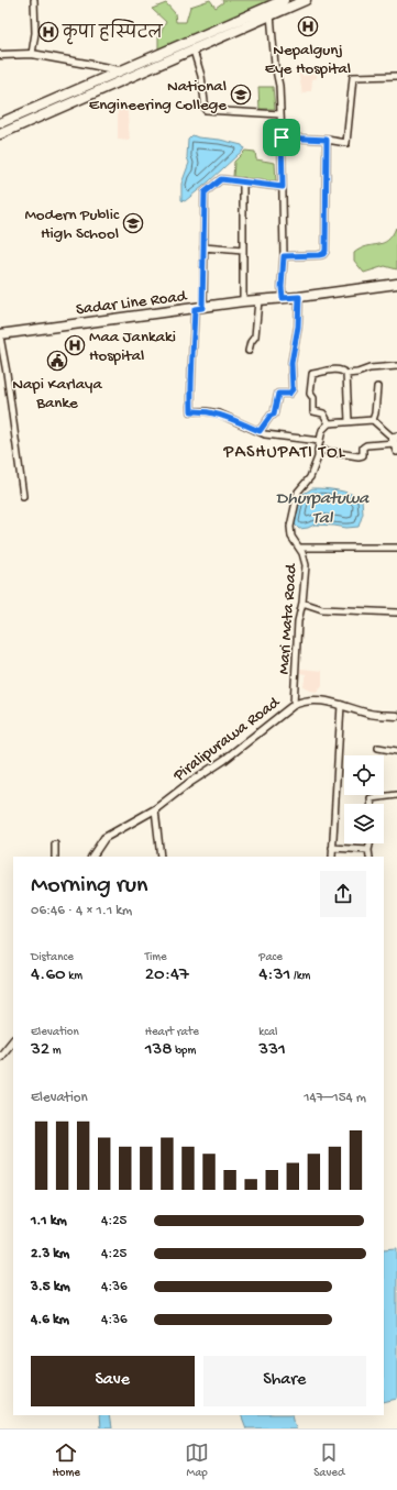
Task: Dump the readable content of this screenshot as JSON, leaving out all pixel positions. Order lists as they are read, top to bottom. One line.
{"streets":{"main road":["Sadar Line Road"],"street":["Mari Mata Road","Piralipurawa Road"]},"crossings":[["Mari Mata Road","Piralipurawa Road"]],"districts":["PASHUPATI TOL"],"water":["Dhurpatuwa Tal"],"places":{"hospital":["Nepalgunj Eye Hospital","कृपा हस्पिटल","Maa Jankaki Hospital"],"school or university":["National Engineering College","Modern Public High School"],"public building":["Napi Karlaya Banke"]},"page":{"heading":["Morning run","06:46 · 4 × 1.1 km"],"stats":[["Distance","4.60 km"],["Time","20:47"],["Pace","4:31 /km"],["Elevation","32 m"],["Heart rate","138 bpm"],["kcal","331"]],"chart":["Elevation","147–154 m"],"list":[{"name":"1.1 km","note":"4:25"},{"name":"2.3 km","note":"4:25"},{"name":"3.5 km","note":"4:36"},{"name":"4.6 km","note":"4:36"}],"buttons":["Save","Share"],"tabs":["Home","Map","Saved"]}}
